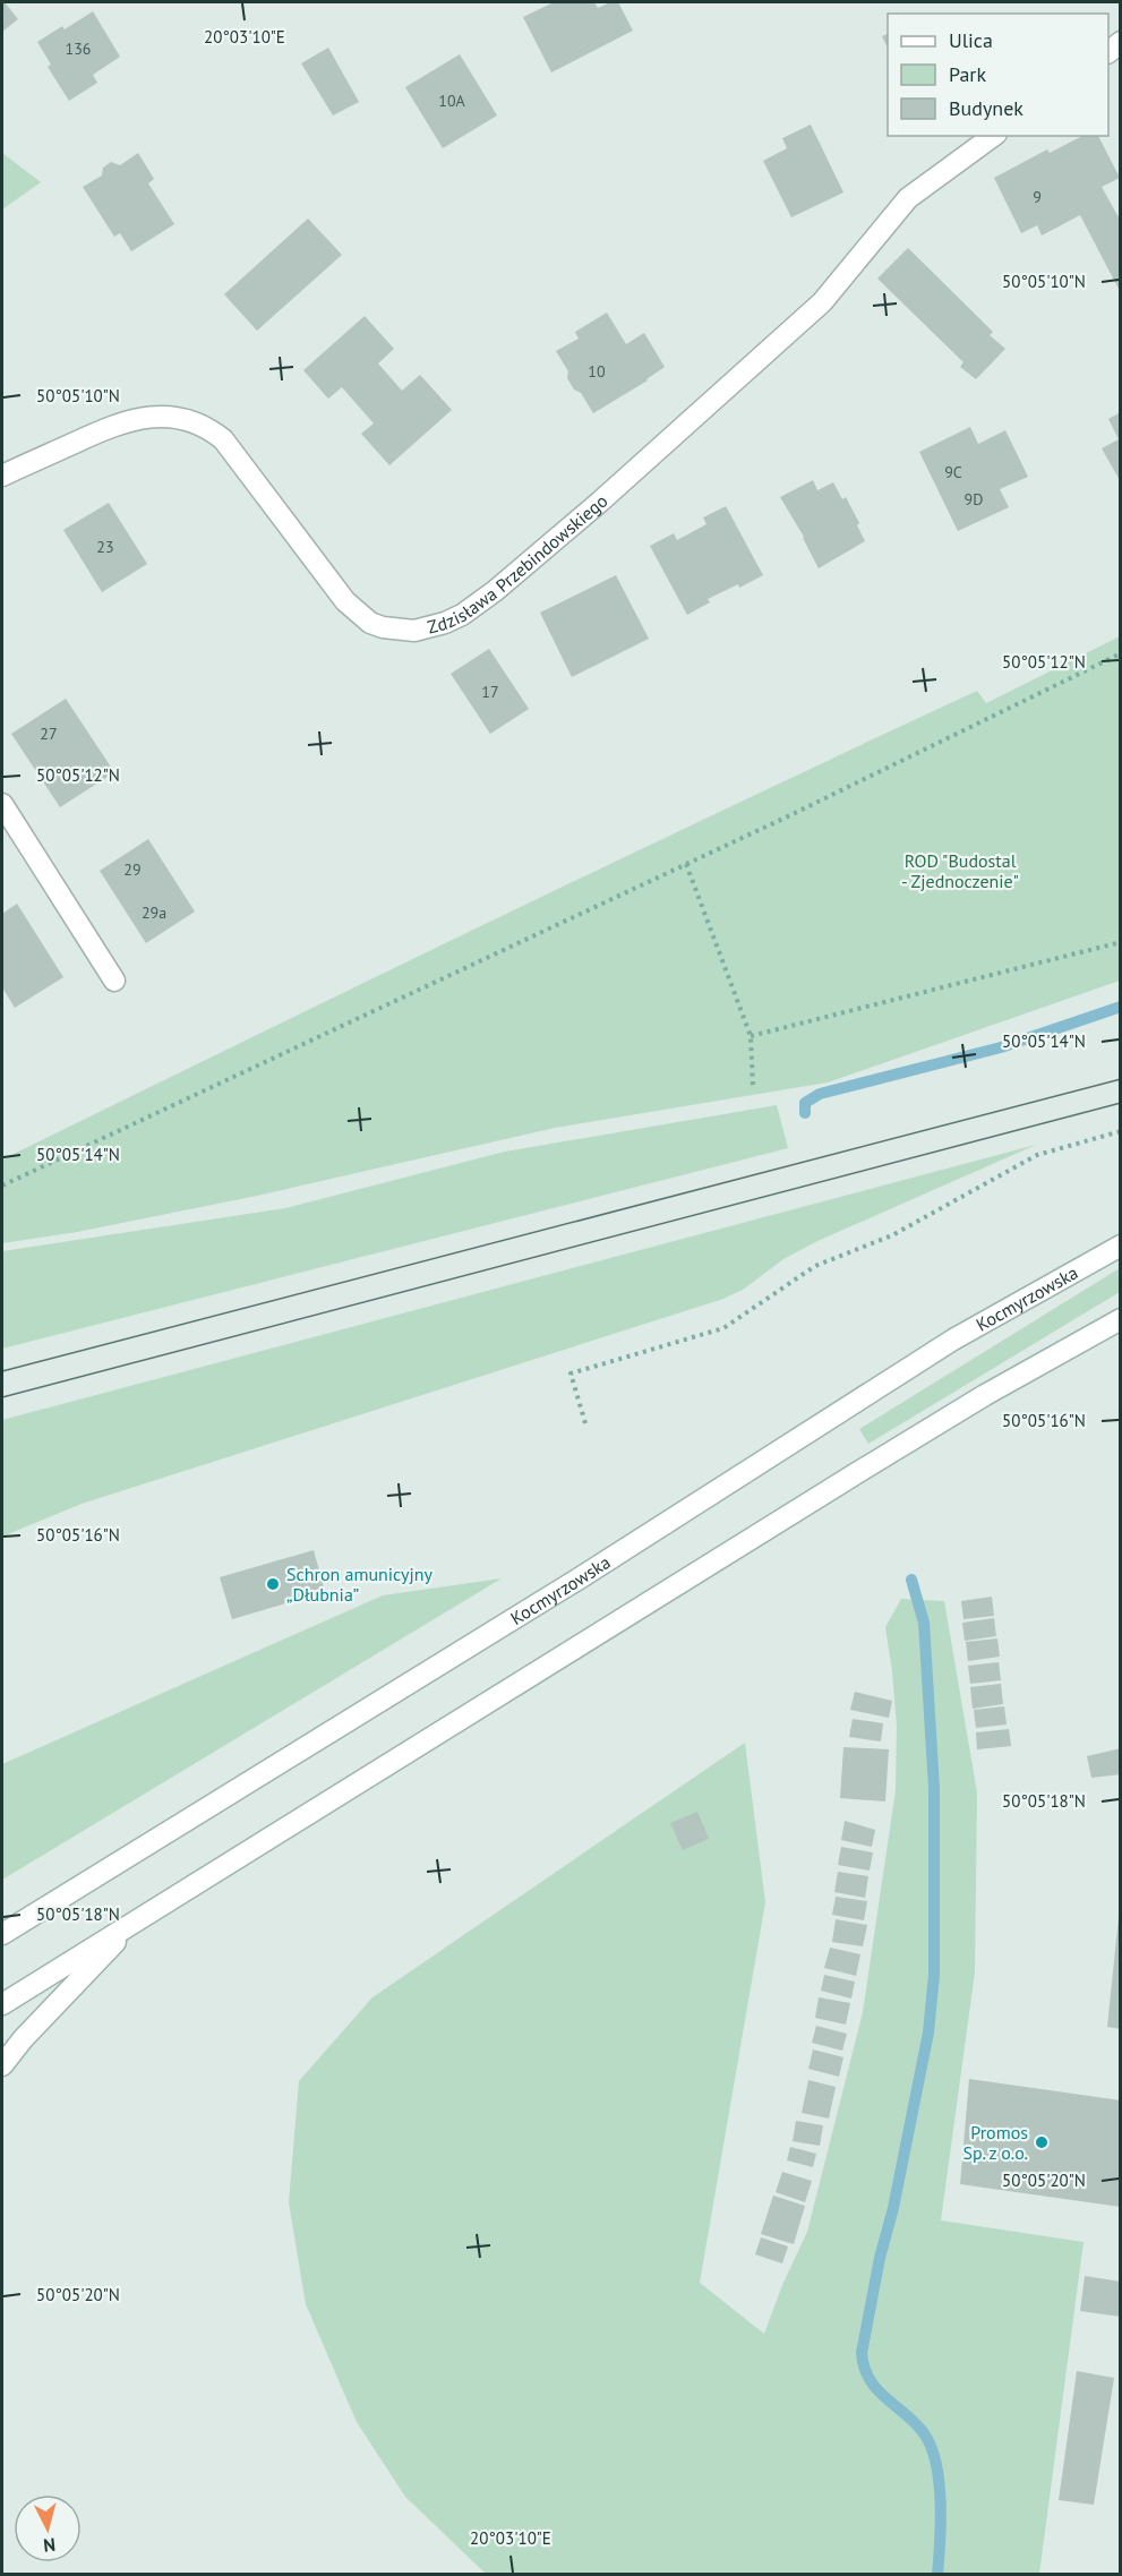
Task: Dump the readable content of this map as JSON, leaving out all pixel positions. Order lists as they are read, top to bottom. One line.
{"streets":{"main road":["Zdzisława Przebindowskiego","Kocmyrzowska"]},"parks":["ROD \"Budostal - Zjednoczenie\""],"places":["Schron amunicyjny „Dłubnia”","Promos Sp. z o.o."],"house_numbers":["136","10A","9","10","9C","9D","23","17","27","29","29a"],"legend":["Ulica","Park","Budynek"],"north":"bottom","coordinates":["20°03'10\"E","50°05'10\"N","50°05'12\"N","50°05'14\"N","50°05'16\"N","50°05'18\"N","50°05'20\"N"]}
